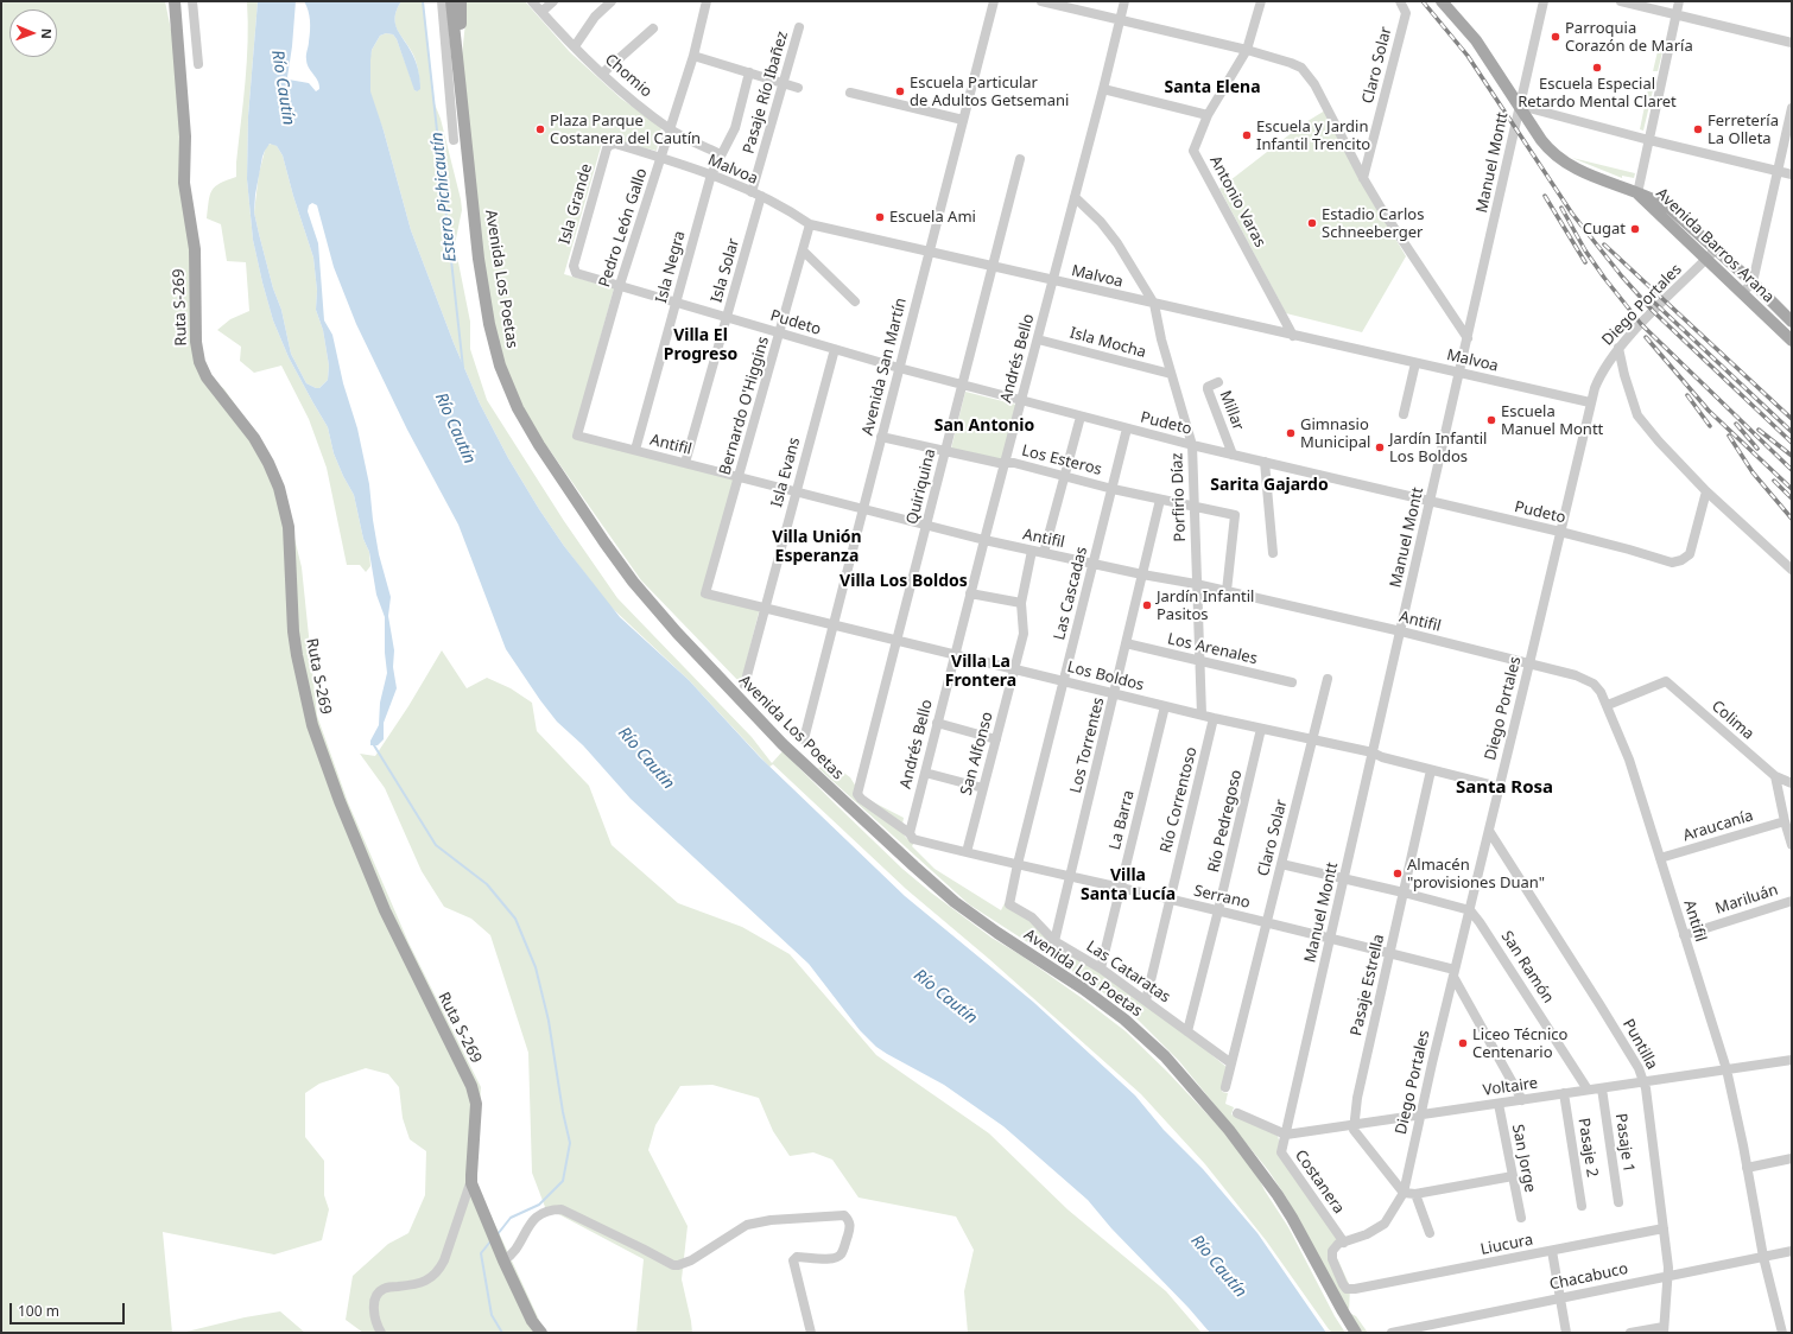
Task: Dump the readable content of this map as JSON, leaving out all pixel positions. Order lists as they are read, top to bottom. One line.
{"streets":{"main road":["Avenida Barros Arana","Avenida Los Poetas","Ruta S-269"],"street":["Claro Solar","Chomio","Pasaje Río Ibañez","Manuel Montt","Malvoa","Antonio Varas","Isla Grande","Pedro León Gallo","Isla Negra","Isla Solar","Diego Portales","Pudeto","Isla Mocha","Andrés Bello","Avenida San Martín","Bernardo O'Higgins","Millar","Antifil","Los Esteros","Isla Evans","Quiriquina","Porfirio Díaz","Las Cascadas","Los Arenales","Los Boldos","Colima","Los Torrentes","San Alfonso","Río Correntoso","La Barra","Río Pedregoso","Araucanía","Serrano","Mariluán","San Ramón","Las Cataratas","Pasaje Estrella","Puntilla","Voltaire","Pasaje 1","Pasaje 2","San Jorge","Costanera","Liucura","Chacabuco"]},"crossings":[["Claro Solar","Los Boldos"],["Claro Solar","Serrano"],["Claro Solar","Las Cataratas"],["Chomio","Pedro León Gallo"],["Chomio","Isla Negra"],["Pasaje Río Ibañez","Malvoa"],["Pasaje Río Ibañez","Isla Solar"],["Manuel Montt","Malvoa"],["Manuel Montt","Avenida Barros Arana"],["Manuel Montt","Pudeto"],["Manuel Montt","Antifil"],["Manuel Montt","Los Boldos"],["Manuel Montt","Serrano"],["Manuel Montt","Voltaire"],["Manuel Montt","Costanera"],["Malvoa","Antonio Varas"],["Malvoa","Isla Grande"],["Malvoa","Pedro León Gallo"],["Malvoa","Isla Negra"],["Malvoa","Isla Solar"],["Malvoa","Diego Portales"],["Malvoa","Andrés Bello"],["Malvoa","Avenida San Martín"],["Malvoa","Bernardo O'Higgins"],["Malvoa","Quiriquina"],["Malvoa","Porfirio Díaz"],["Isla Grande","Pudeto"],["Pedro León Gallo","Pudeto"],["Pedro León Gallo","Antifil"],["Avenida Barros Arana","Diego Portales"],["Isla Negra","Pudeto"],["Isla Negra","Antifil"],["Isla Solar","Pudeto"],["Isla Solar","Antifil"],["Diego Portales","Pudeto"],["Diego Portales","Antifil"],["Diego Portales","Los Boldos"],["Diego Portales","Serrano"],["Diego Portales","San Ramón"],["Diego Portales","Puntilla"],["Diego Portales","Voltaire"],["Diego Portales","Costanera"],["Diego Portales","Liucura"],["Pudeto","Andrés Bello"],["Pudeto","Avenida San Martín"],["Pudeto","Bernardo O'Higgins"],["Pudeto","Millar"],["Pudeto","Isla Evans"],["Pudeto","Quiriquina"],["Pudeto","Porfirio Díaz"],["Pudeto","Las Cascadas"],["Isla Mocha","Andrés Bello"],["Isla Mocha","Porfirio Díaz"],["Andrés Bello","Antifil"],["Andrés Bello","Los Esteros"],["Andrés Bello","Porfirio Díaz"],["Andrés Bello","Los Boldos"],["Andrés Bello","Serrano"],["Avenida San Martín","Antifil"],["Avenida San Martín","Los Esteros"],["Avenida San Martín","Los Boldos"],["Bernardo O'Higgins","Antifil"],["Bernardo O'Higgins","Los Boldos"],["Antifil","Los Esteros"],["Antifil","Isla Evans"],["Antifil","Quiriquina"],["Antifil","Porfirio Díaz"],["Antifil","Las Cascadas"],["Antifil","Colima"],["Antifil","Los Torrentes"],["Antifil","San Alfonso"],["Antifil","Araucanía"],["Antifil","Mariluán"],["Antifil","Voltaire"],["Antifil","Chacabuco"],["Los Esteros","Quiriquina"],["Los Esteros","Porfirio Díaz"],["Los Esteros","Las Cascadas"],["Los Esteros","Los Torrentes"],["Isla Evans","Los Boldos"],["Quiriquina","Los Boldos"],["Quiriquina","Serrano"],["Porfirio Díaz","Los Arenales"],["Porfirio Díaz","Los Boldos"],["Las Cascadas","Los Boldos"],["Las Cascadas","Serrano"],["Las Cascadas","Las Cataratas"],["Los Arenales","Los Torrentes"],["Los Boldos","Los Torrentes"],["Los Boldos","San Alfonso"],["Los Boldos","Río Correntoso"],["Los Boldos","La Barra"],["Los Boldos","Río Pedregoso"],["Los Boldos","Pasaje Estrella"],["Los Torrentes","Serrano"],["Los Torrentes","Las Cataratas"],["San Alfonso","Serrano"],["Río Correntoso","Serrano"],["Río Correntoso","Las Cataratas"],["La Barra","Serrano"],["La Barra","Las Cataratas"],["Río Pedregoso","Serrano"],["Río Pedregoso","Las Cataratas"],["Serrano","Pasaje Estrella"],["San Ramón","Voltaire"],["Pasaje Estrella","Voltaire"],["Puntilla","Voltaire"],["Puntilla","Liucura"],["Puntilla","Chacabuco"],["Voltaire","Pasaje 1"],["Voltaire","Pasaje 2"],["Voltaire","San Jorge"],["Voltaire","Costanera"],["Costanera","Liucura"]],"districts":["Santa Elena","Villa El Progreso","San Antonio","Sarita Gajardo","Villa Unión Esperanza","Villa Los Boldos","Villa La Frontera","Santa Rosa","Villa Santa Lucía"],"water":["Río Cautín","Estero Pichicautín"],"places":["Parroquia Corazón de María","Escuela Especial Retardo Mental Claret","Escuela Particular de Adultos Getsemani","Plaza Parque Costanera del Cautín","Ferretería La Olleta","Escuela y Jardin Infantil Trencito","Escuela Ami","Estadio Carlos Schneeberger","Cugat","Escuela Manuel Montt","Gimnasio Municipal","Jardín Infantil Los Boldos","Jardín Infantil Pasitos","Almacén \"provisiones Duan\"","Liceo Técnico Centenario"],"scale_bar":"100 m","north":"right"}
